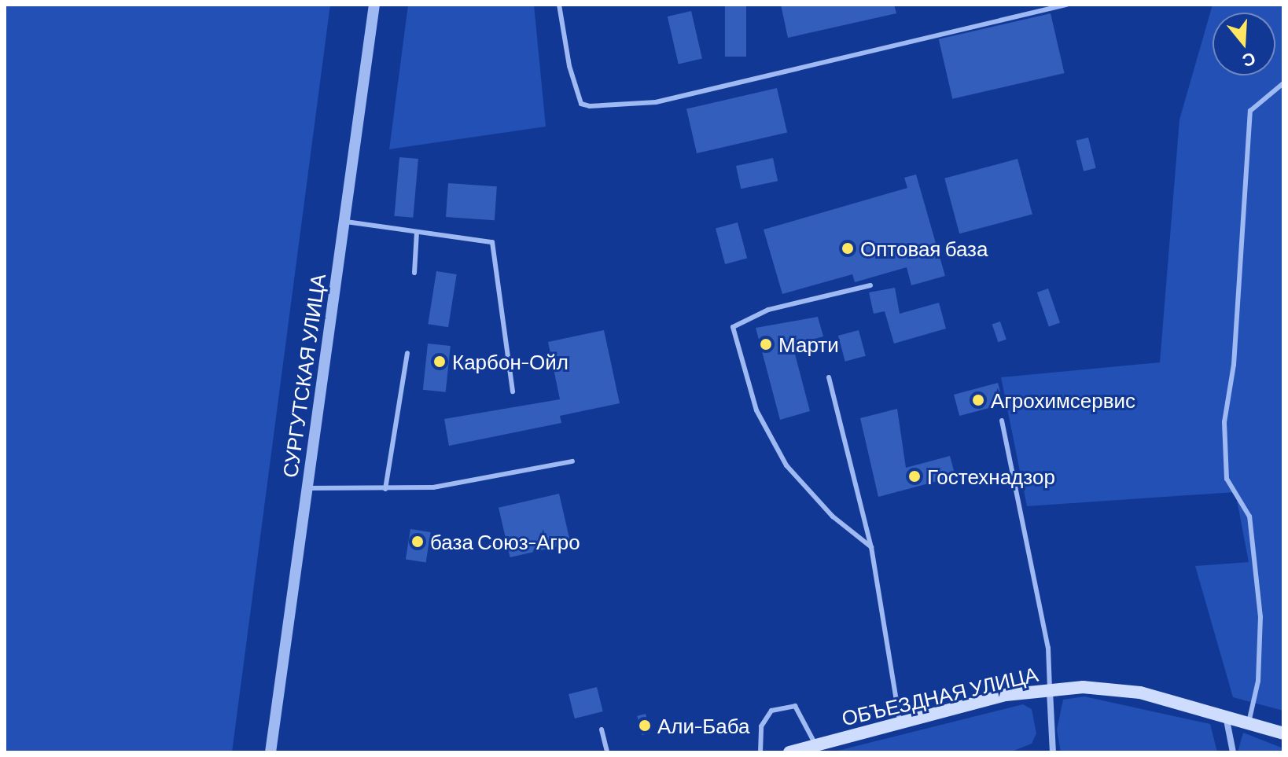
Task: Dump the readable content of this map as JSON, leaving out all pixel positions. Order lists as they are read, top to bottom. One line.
{"streets":{"main road":["ОБЪЕЗДНАЯ УЛИЦА"],"street":["СУРГУТСКАЯ УЛИЦА"]},"places":["Оптовая база","Марти","Карбон-Ойл","Агрохимсервис","Гостехнадзор","база Союз-Агро","Али-Баба"],"north":"bottom"}
